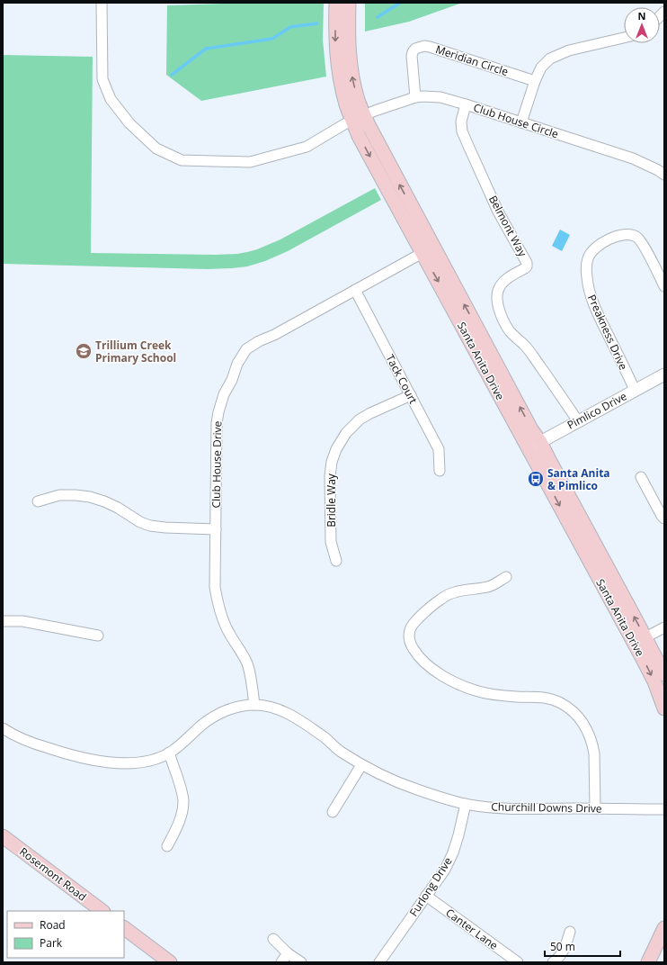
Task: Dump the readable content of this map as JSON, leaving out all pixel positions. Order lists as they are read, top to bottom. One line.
{"streets":{"main road":["Santa Anita Drive","Rosemont Road"],"street":["Meridian Circle","Club House Circle","Belmont Way","Preakness Drive","Tack Court","Pimlico Drive","Club House Drive","Bridle Way","Churchill Downs Drive","Furlong Drive","Canter Lane"]},"crossings":[["Meridian Circle","Club House Circle"],["Club House Circle","Belmont Way"],["Club House Circle","Santa Anita Drive"],["Belmont Way","Pimlico Drive"],["Preakness Drive","Pimlico Drive"],["Santa Anita Drive","Pimlico Drive"],["Santa Anita Drive","Club House Drive"],["Tack Court","Club House Drive"],["Tack Court","Bridle Way"],["Club House Drive","Churchill Downs Drive"],["Churchill Downs Drive","Furlong Drive"],["Furlong Drive","Canter Lane"]],"places":{"school or university":["Trillium Creek Primary School"],"bus stop":["Santa Anita & Pimlico"]},"legend":["Road","Park"],"scale_bar":"50 m","north":"top"}
